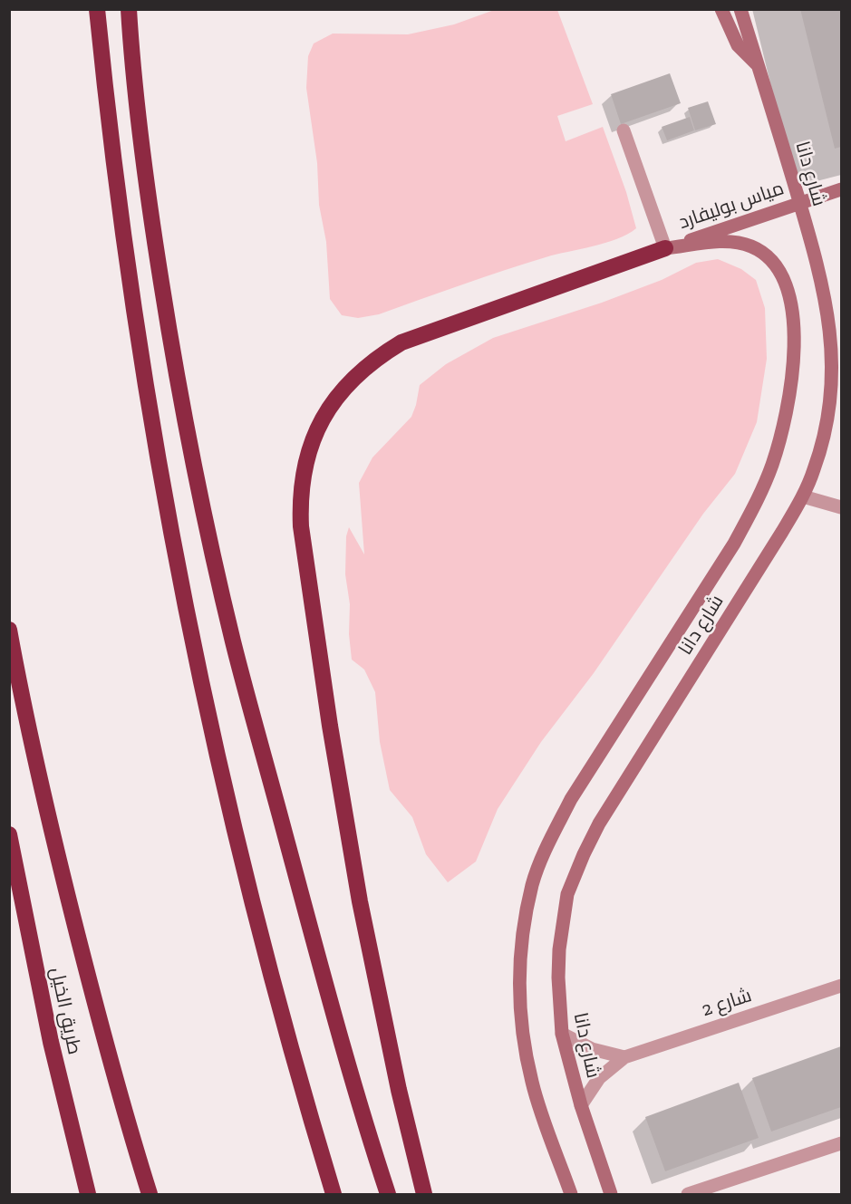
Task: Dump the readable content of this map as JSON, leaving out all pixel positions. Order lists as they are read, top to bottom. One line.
{"streets":{"highway":["طريق الخيل"],"street":["شارع دانا","مياس بوليفارد","شارع 2"]},"crossings":[["شارع دانا","مياس بوليفارد"],["شارع دانا","شارع 2"]]}
